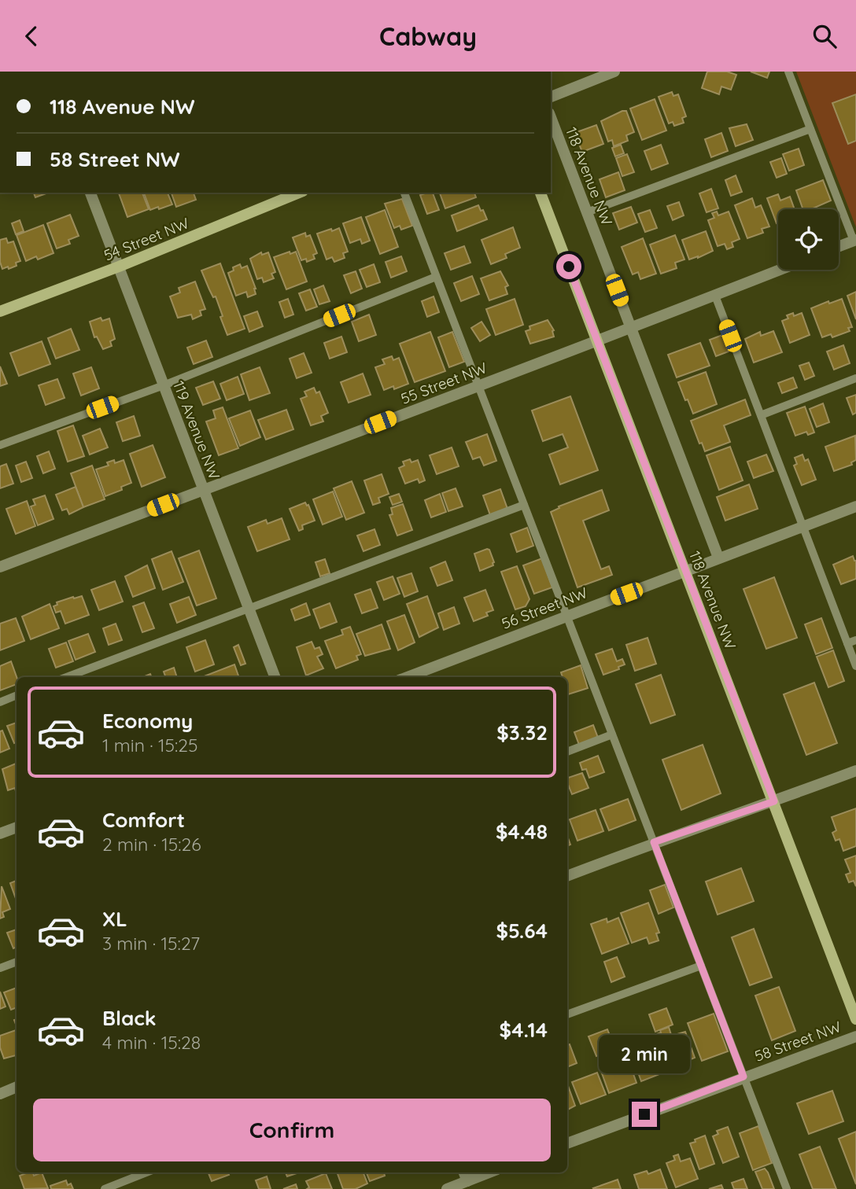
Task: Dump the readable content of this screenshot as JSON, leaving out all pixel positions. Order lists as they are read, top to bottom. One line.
{"streets":{"main road":["118 Avenue NW","54 Street NW"],"street":["55 Street NW","119 Avenue NW","56 Street NW","58 Street NW"]},"crossings":[["118 Avenue NW","55 Street NW"],["118 Avenue NW","56 Street NW"],["54 Street NW","119 Avenue NW"],["55 Street NW","119 Avenue NW"]],"page":{"header":"Cabway","banner":["118 Avenue NW","58 Street NW"],"list":[{"name":"Economy","note":"1 min · 15:25","value":"$3.32"},{"name":"Comfort","note":"2 min · 15:26","value":"$4.48"},{"name":"XL","note":"3 min · 15:27","value":"$5.64"},{"name":"Black","note":"4 min · 15:28","value":"$4.14"}],"bubble":"2 min","buttons":"Confirm"}}
